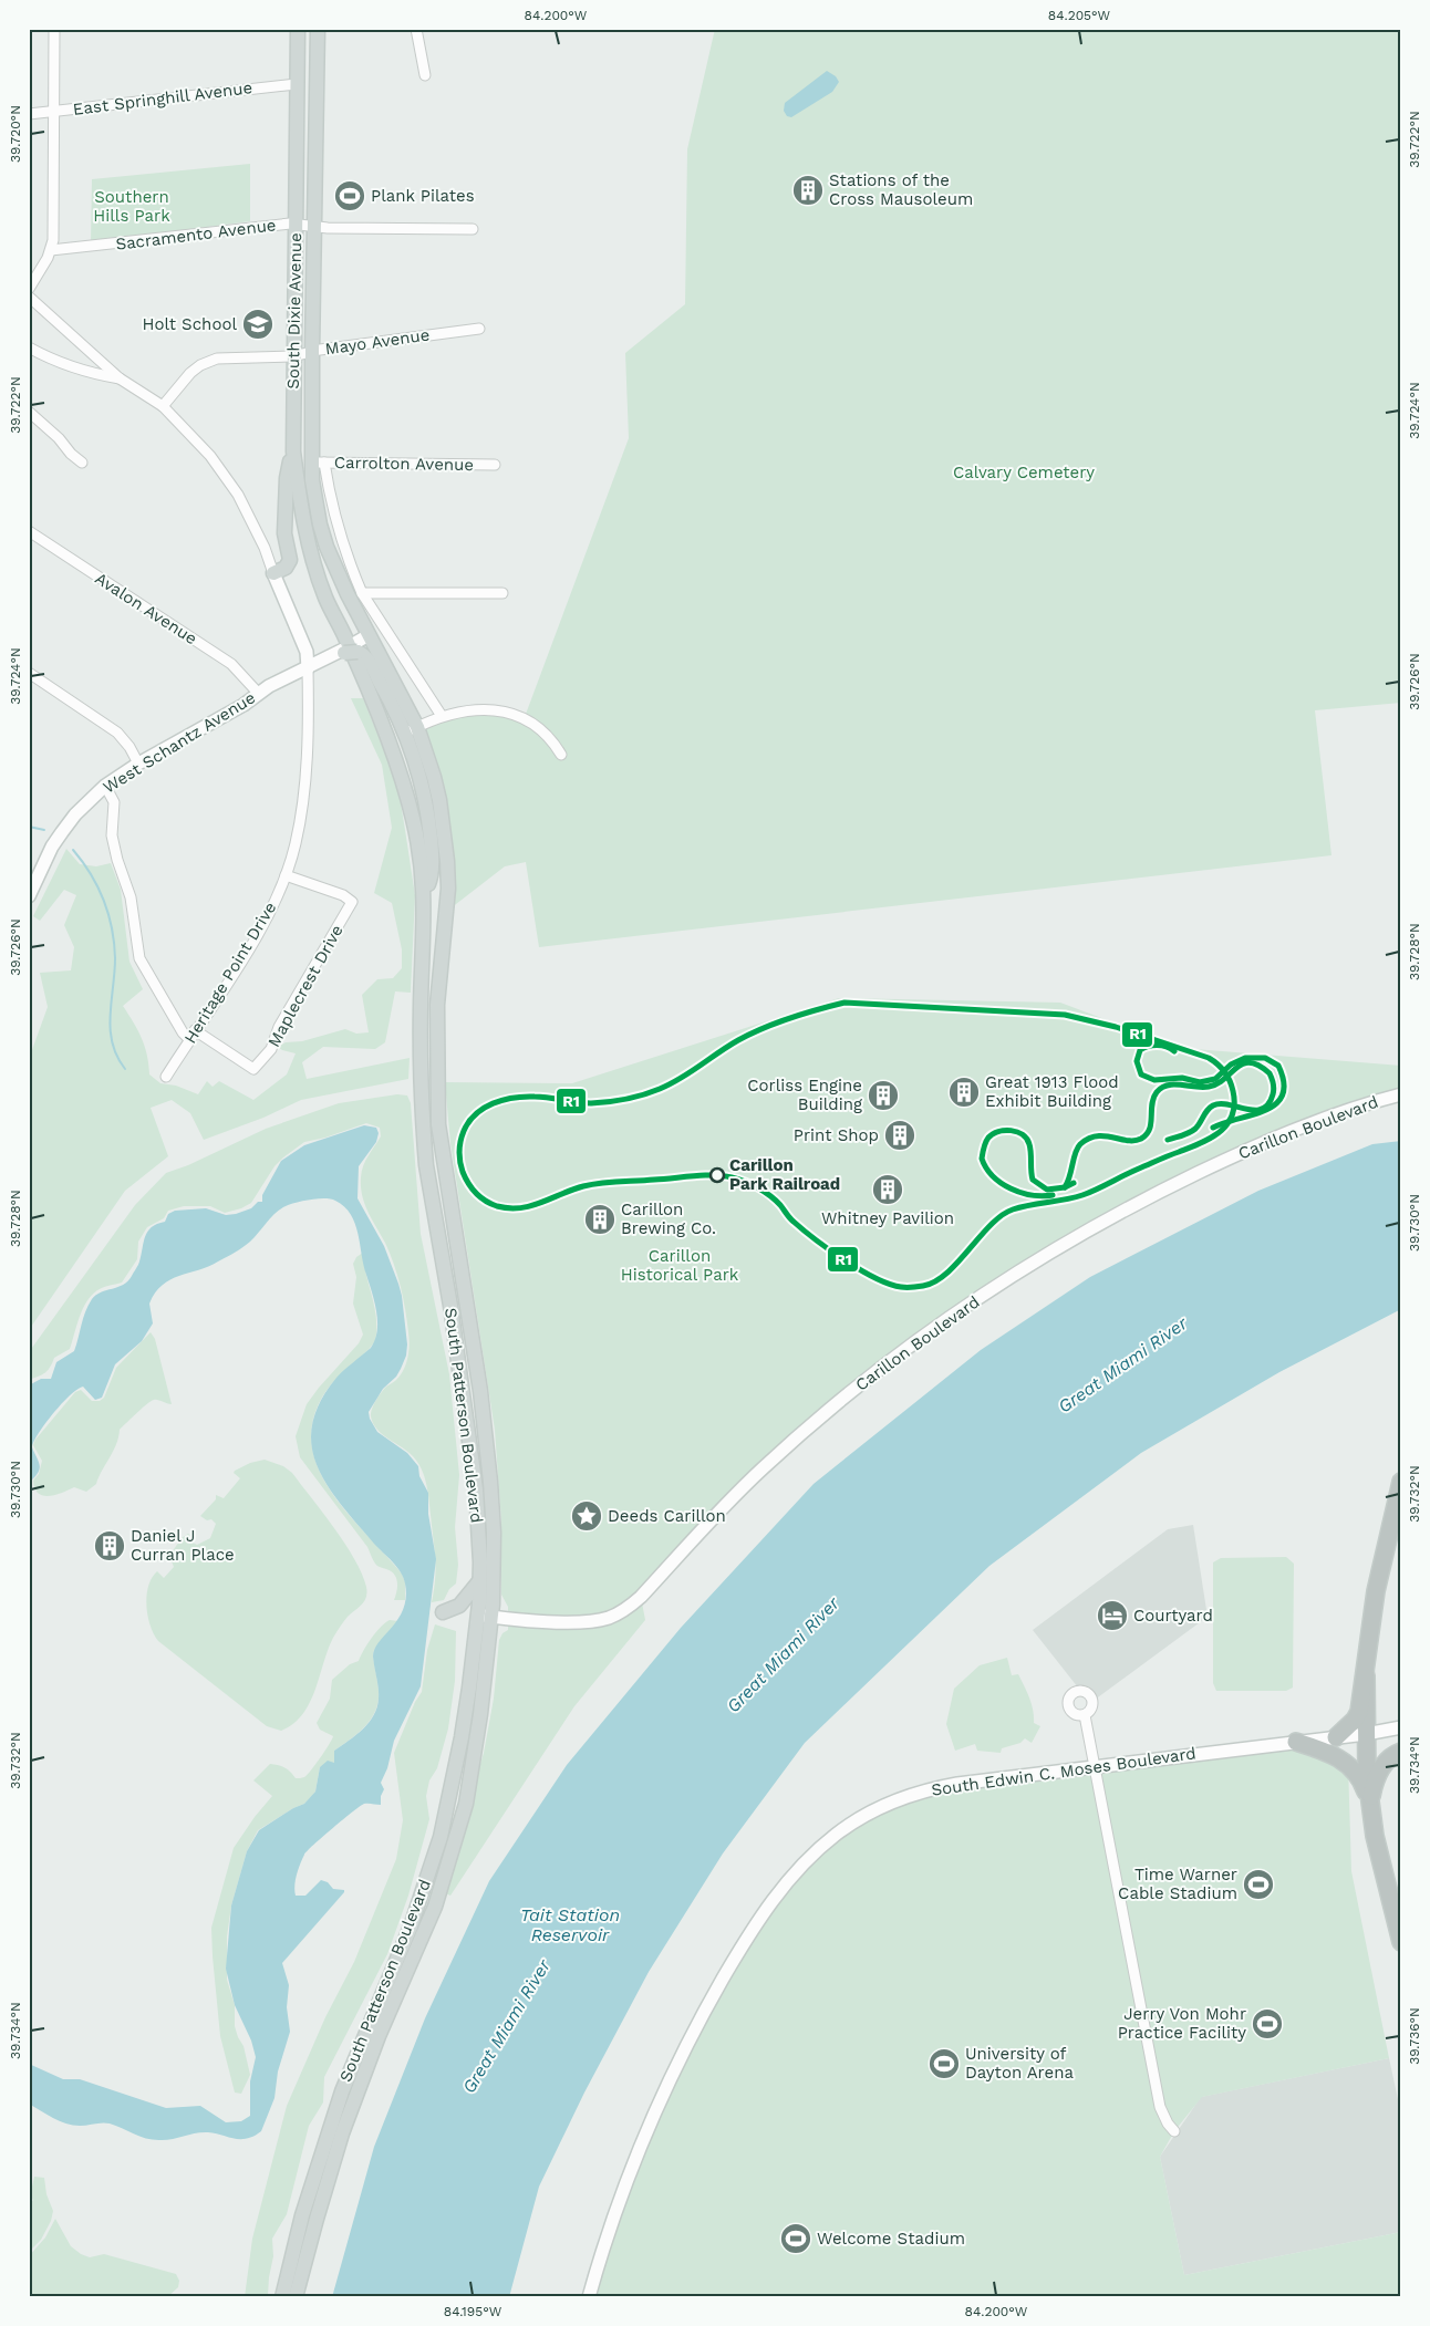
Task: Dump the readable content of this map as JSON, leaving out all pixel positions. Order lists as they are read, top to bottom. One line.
{"streets":{"main road":["South Dixie Avenue","West Schantz Avenue","Carillon Boulevard","South Patterson Boulevard","South Edwin C. Moses Boulevard"],"street":["East Springhill Avenue","Sacramento Avenue","Mayo Avenue","Carrolton Avenue","Avalon Avenue","Heritage Point Drive","Maplecrest Drive"]},"crossings":[["East Springhill Avenue","South Dixie Avenue"],["Sacramento Avenue","South Dixie Avenue"],["South Dixie Avenue","Mayo Avenue"],["South Dixie Avenue","Carrolton Avenue"],["South Dixie Avenue","South Patterson Boulevard"],["Carrolton Avenue","South Patterson Boulevard"],["Avalon Avenue","West Schantz Avenue"],["West Schantz Avenue","Heritage Point Drive"],["West Schantz Avenue","South Patterson Boulevard"],["Heritage Point Drive","Maplecrest Drive"],["Carillon Boulevard","South Patterson Boulevard"]],"water":["Great Miami River","Tait Station Reservoir"],"parks":["Southern Hills Park","Calvary Cemetery","Carillon Historical Park"],"places":{"building":["Stations of the Cross Mausoleum","Great 1913 Flood Exhibit Building","Corliss Engine Building","Print Shop","Whitney Pavilion","Carillon Brewing Co.","Daniel J Curran Place"],"sports":["Plank Pilates","Time Warner Cable Stadium","Jerry Von Mohr Practice Facility","University of Dayton Arena","Welcome Stadium"],"school or university":["Holt School"],"other":["Carillon Park Railroad"],"place":["Deeds Carillon"],"hotel":["Courtyard"]},"lines":["transit line R1"],"coordinates":["84.200°W","84.205°W","39.720°N","39.722°N","39.724°N","39.726°N","39.728°N","39.730°N","39.732°N","39.734°N","39.736°N","84.195°W"]}
